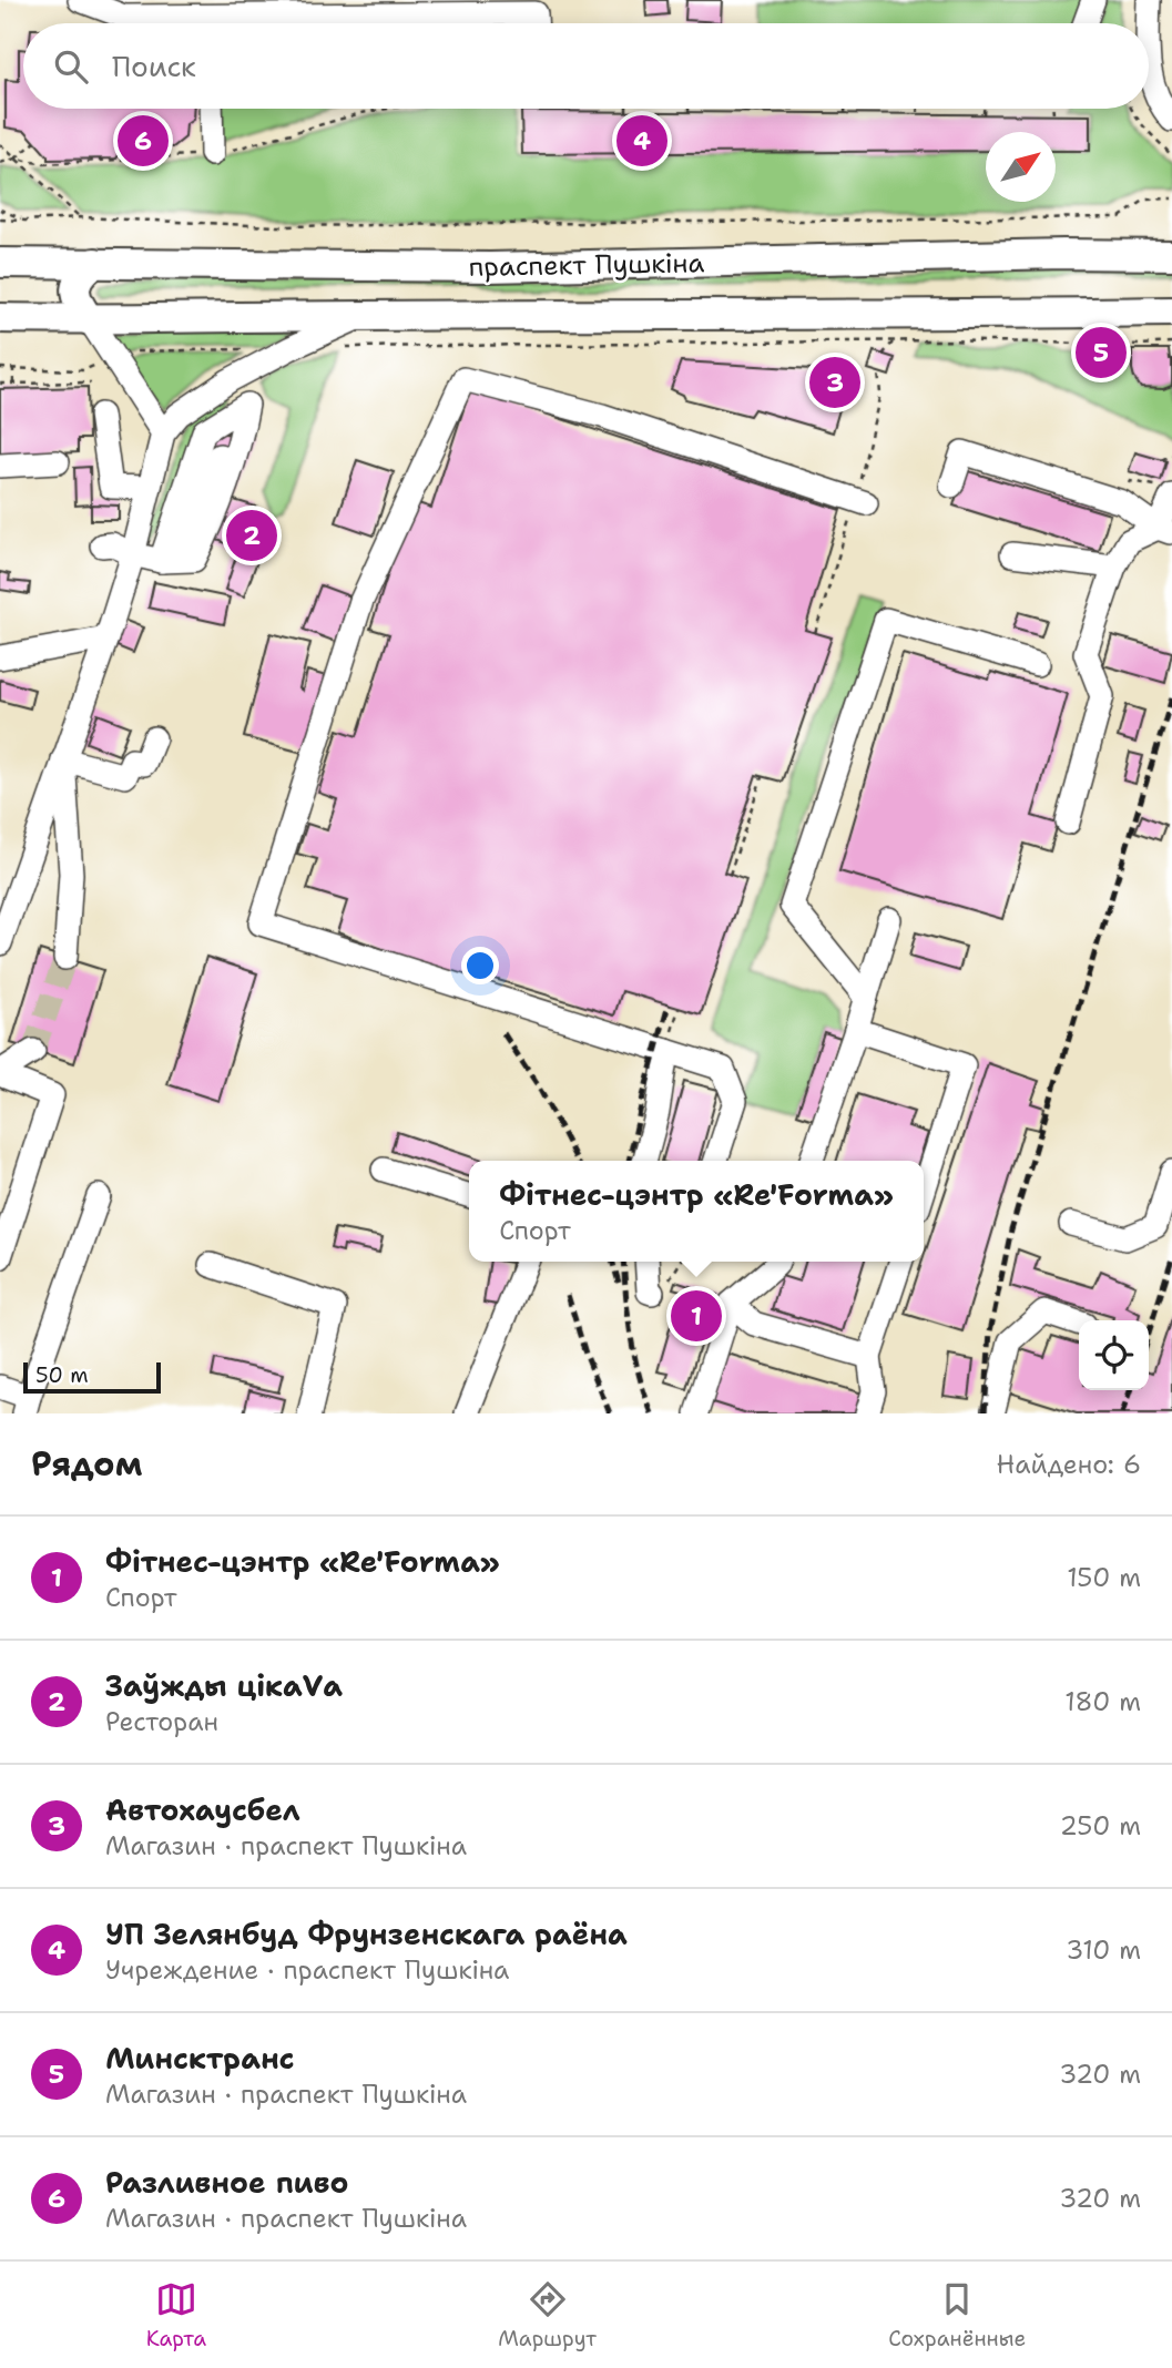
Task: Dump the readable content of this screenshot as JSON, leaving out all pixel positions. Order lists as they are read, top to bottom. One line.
{"streets":{"main road":["праспект Пушкіна"]},"scale_bar":"50 m","north":"top right","page":{"search":"Поиск","pins":["4","6","5","3","2","1"],"popup":["Фітнес-цэнтр «Re'Forma»","Спорт"],"scale":"50 m","heading":["Рядом","Найдено: 6"],"list":[{"mark":"1","name":"Фітнес-цэнтр «Re'Forma»","note":"Спорт","value":"150 m"},{"mark":"2","name":"Заўжды цікаVа","note":"Ресторан","value":"180 m"},{"mark":"3","name":"Автохаусбел","note":"Магазин · праспект Пушкіна","value":"250 m"},{"mark":"4","name":"УП Зелянбуд Фрунзенскага раёна","note":"Учреждение · праспект Пушкіна","value":"310 m"},{"mark":"5","name":"Минсктранс","note":"Магазин · праспект Пушкіна","value":"320 m"},{"mark":"6","name":"Разливное пиво","note":"Магазин · праспект Пушкіна","value":"320 m"}],"nav":["Карта","Маршрут","Сохранённые"]}}
